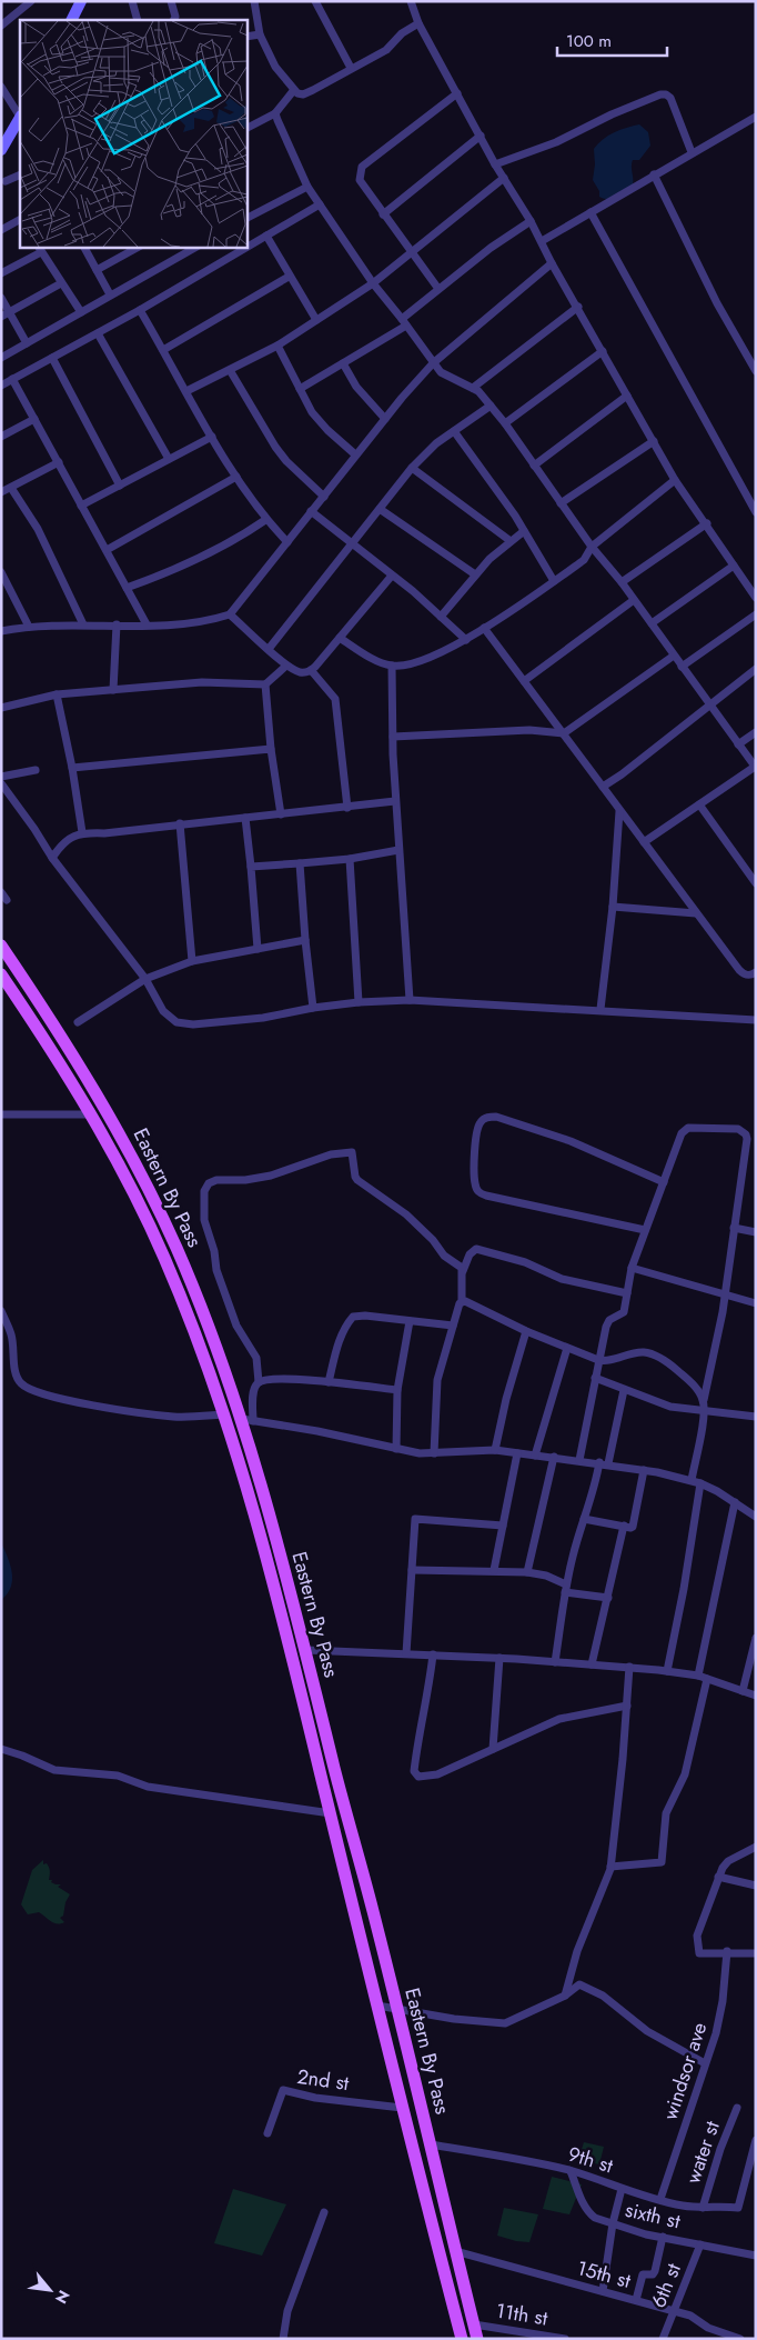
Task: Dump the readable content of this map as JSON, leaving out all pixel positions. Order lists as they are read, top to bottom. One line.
{"streets":{"main road":["Eastern By Pass"],"street":["windsor ave","2nd st","water st","9th st","sixth st","15th st","6th st","11th st"]},"crossings":[["Eastern By Pass","2nd st"],["Eastern By Pass","9th st"],["Eastern By Pass","15th st"],["Eastern By Pass","11th st"],["windsor ave","9th st"],["water st","9th st"],["9th st","sixth st"],["sixth st","6th st"],["15th st","6th st"]],"scale_bar":"100 m","north":"bottom right"}
